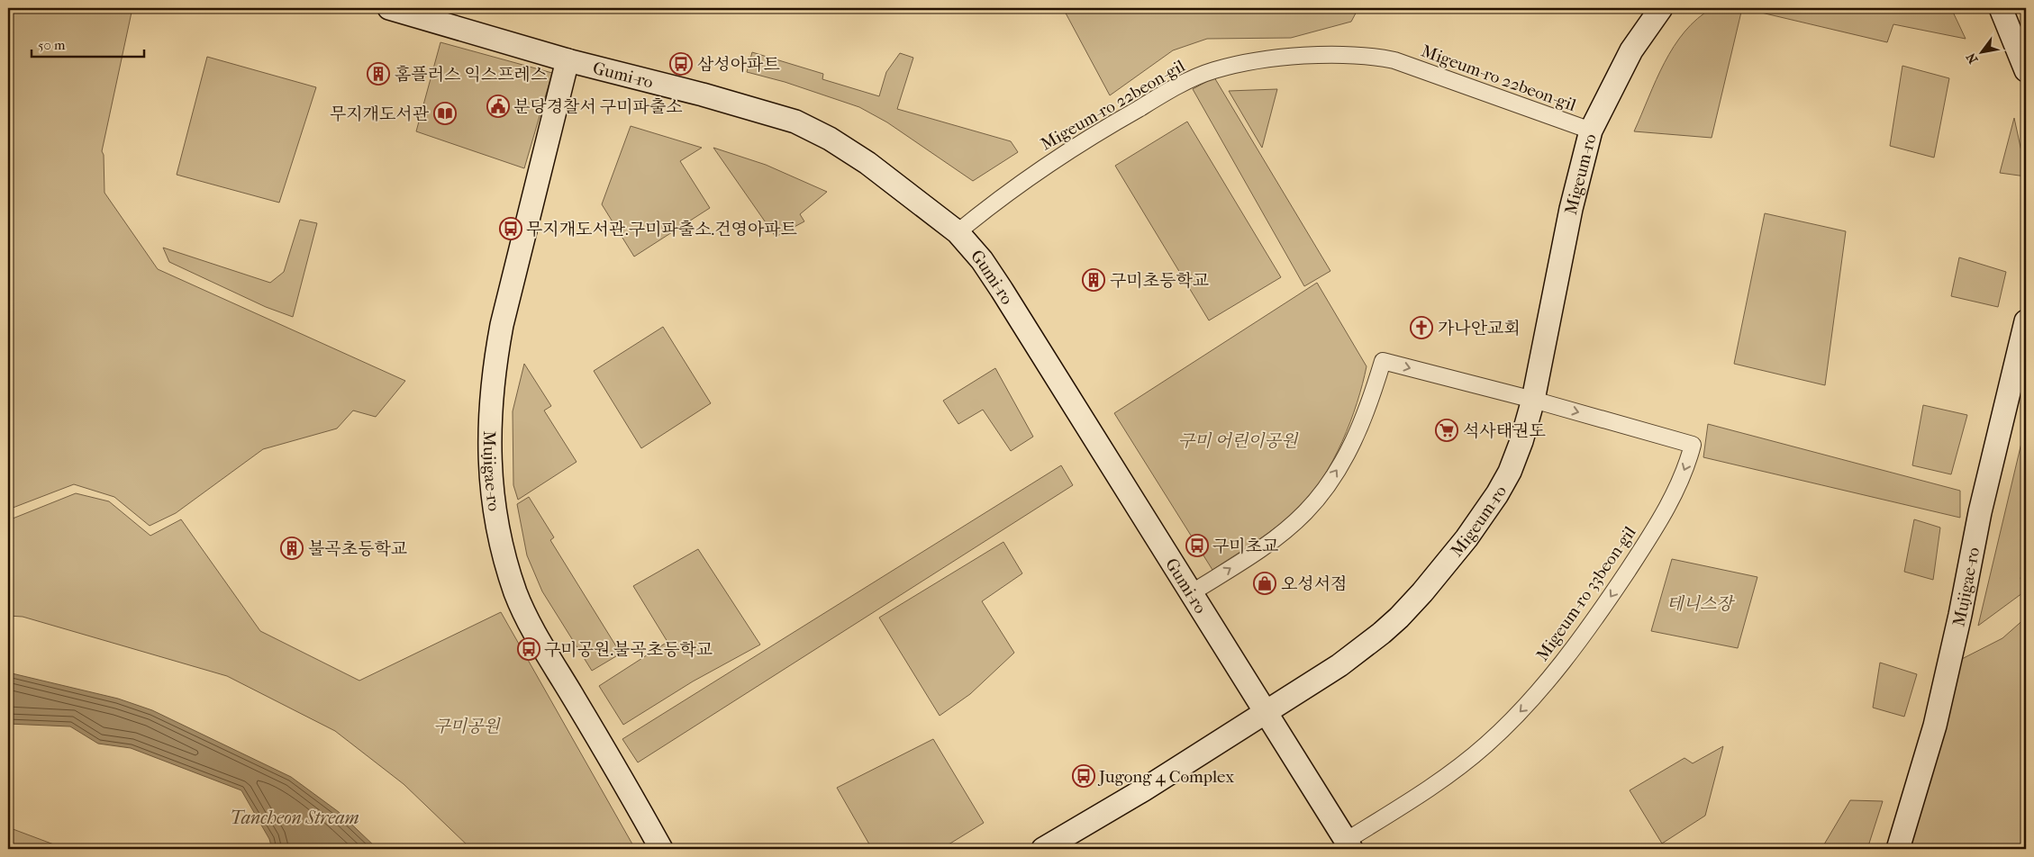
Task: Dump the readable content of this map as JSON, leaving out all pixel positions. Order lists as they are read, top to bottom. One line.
{"streets":{"street":["Gumi-ro","Migeum-ro 22beon-gil","Migeum-ro","Mujigae-ro","Migeum-ro 33beon-gil"]},"crossings":[["Gumi-ro","Migeum-ro 22beon-gil"],["Gumi-ro","Migeum-ro"],["Gumi-ro","Mujigae-ro"],["Gumi-ro","Migeum-ro 33beon-gil"],["Migeum-ro 22beon-gil","Migeum-ro"],["Migeum-ro","Migeum-ro 33beon-gil"]],"water":["Tancheon Stream"],"parks":["구미 어린이공원","테니스장","구미공원"],"places":{"bus stop":["삼성아파트","무지개도서관.구미파출소.건영아파트","구미초교","구미공원.불곡초등학교","Jugong 4 Complex"],"building":["홈플러스 익스프레스","구미초등학교","불곡초등학교"],"public building":["분당경찰서 구미파출소"],"library":["무지개도서관"],"church":["가나안교회"],"supermarket":["석사태권도"],"shop":["오성서점"]},"scale_bar":"50 m","north":"bottom left"}
